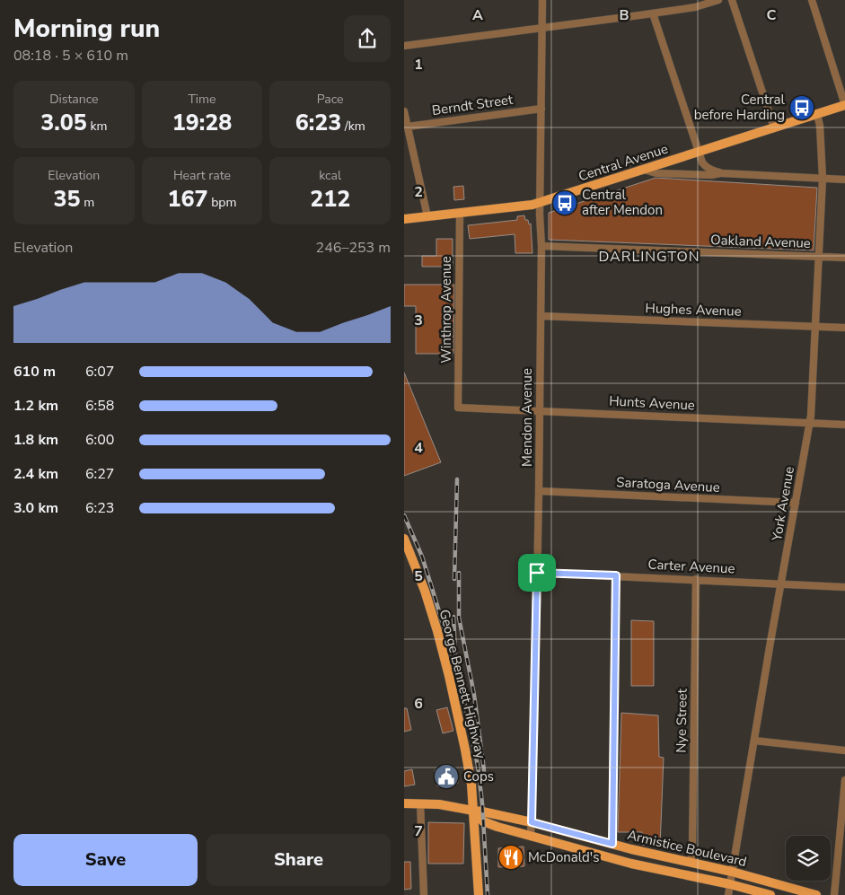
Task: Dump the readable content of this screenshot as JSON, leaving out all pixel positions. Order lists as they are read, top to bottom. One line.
{"streets":{"main road":["Central Avenue","George Bennett Highway","Armistice Boulevard"],"street":["Berndt Street","Oakland Avenue","Winthrop Avenue","Hughes Avenue","Hunts Avenue","Mendon Avenue","Saratoga Avenue","York Avenue","Carter Avenue","Nye Street"]},"crossings":[["Berndt Street","Mendon Avenue"],["Central Avenue","Winthrop Avenue"],["Central Avenue","Mendon Avenue"],["Central Avenue","York Avenue"],["Oakland Avenue","Mendon Avenue"],["Oakland Avenue","York Avenue"],["Winthrop Avenue","Hunts Avenue"],["Hughes Avenue","Mendon Avenue"],["Hughes Avenue","York Avenue"],["Hunts Avenue","Mendon Avenue"],["Hunts Avenue","York Avenue"],["Mendon Avenue","Saratoga Avenue"],["Mendon Avenue","Carter Avenue"],["Mendon Avenue","Armistice Boulevard"],["Saratoga Avenue","York Avenue"],["York Avenue","Carter Avenue"],["York Avenue","Armistice Boulevard"],["Carter Avenue","Nye Street"],["George Bennett Highway","Armistice Boulevard"],["Nye Street","Armistice Boulevard"]],"districts":["DARLINGTON"],"places":{"bus stop":["Central before Harding","Central after Mendon"],"public building":["Cops"],"restaurant":["McDonald's"]},"page":{"heading":["Morning run","08:18 · 5 × 610 m"],"stats":[["Distance","3.05 km"],["Time","19:28"],["Pace","6:23 /km"],["Elevation","35 m"],["Heart rate","167 bpm"],["kcal","212"]],"chart":["Elevation","246–253 m"],"list":[{"name":"610 m","note":"6:07"},{"name":"1.2 km","note":"6:58"},{"name":"1.8 km","note":"6:00"},{"name":"2.4 km","note":"6:27"},{"name":"3.0 km","note":"6:23"}],"buttons":["Save","Share"]},"grid":{"columns":["A","B","C"],"rows":["1","2","3","4","5","6","7"]}}
